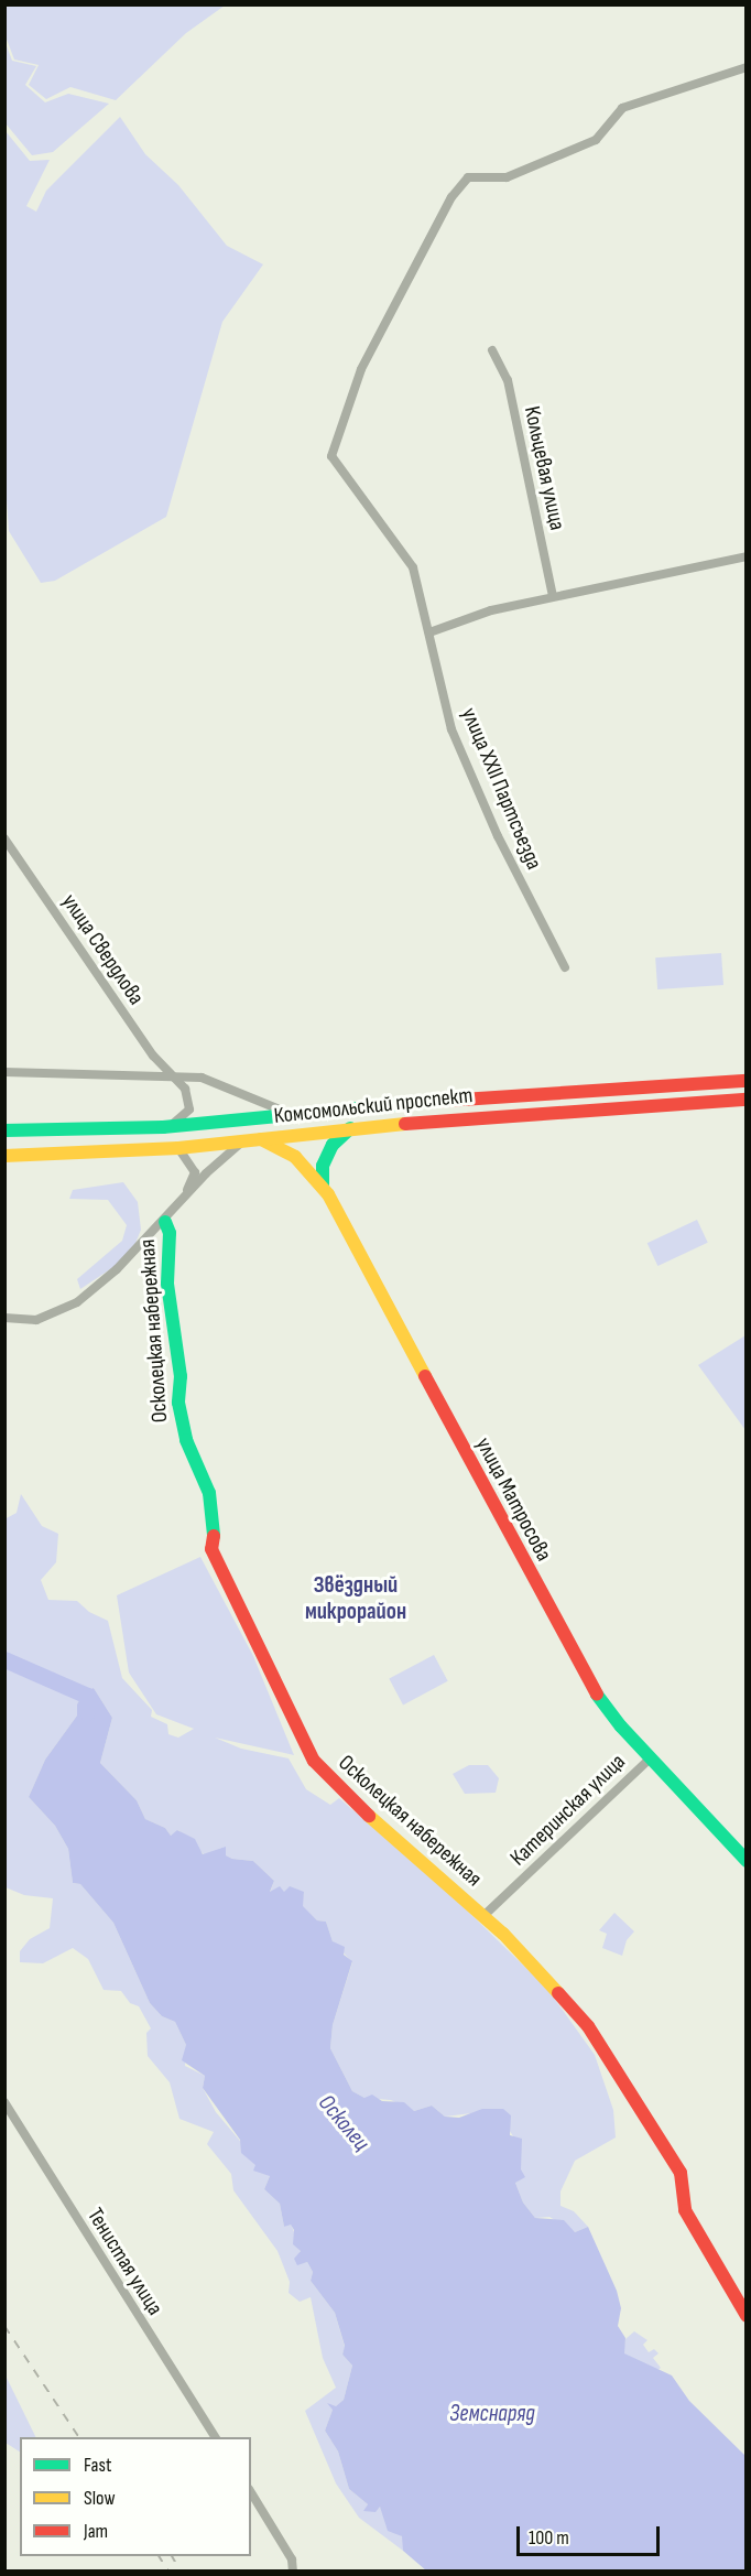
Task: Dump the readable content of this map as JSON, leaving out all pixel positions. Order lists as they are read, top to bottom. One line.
{"streets":{"main road":["Комсомольский проспект","Осколецкая набережная","улица Матросова"],"street":["Кольцевая улица","улица XXII Партсъезда","улица Свердлова","Катеринская улица","Тенистая улица"]},"crossings":[["улица Свердлова","Комсомольский проспект"],["Комсомольский проспект","улица Матросова"],["Осколецкая набережная","Катеринская улица"],["улица Матросова","Катеринская улица"]],"districts":["Звёздный микрорайон"],"water":["Осколец","Земснаряд"],"legend":["Fast","Slow","Jam"],"scale_bar":"100 m"}
